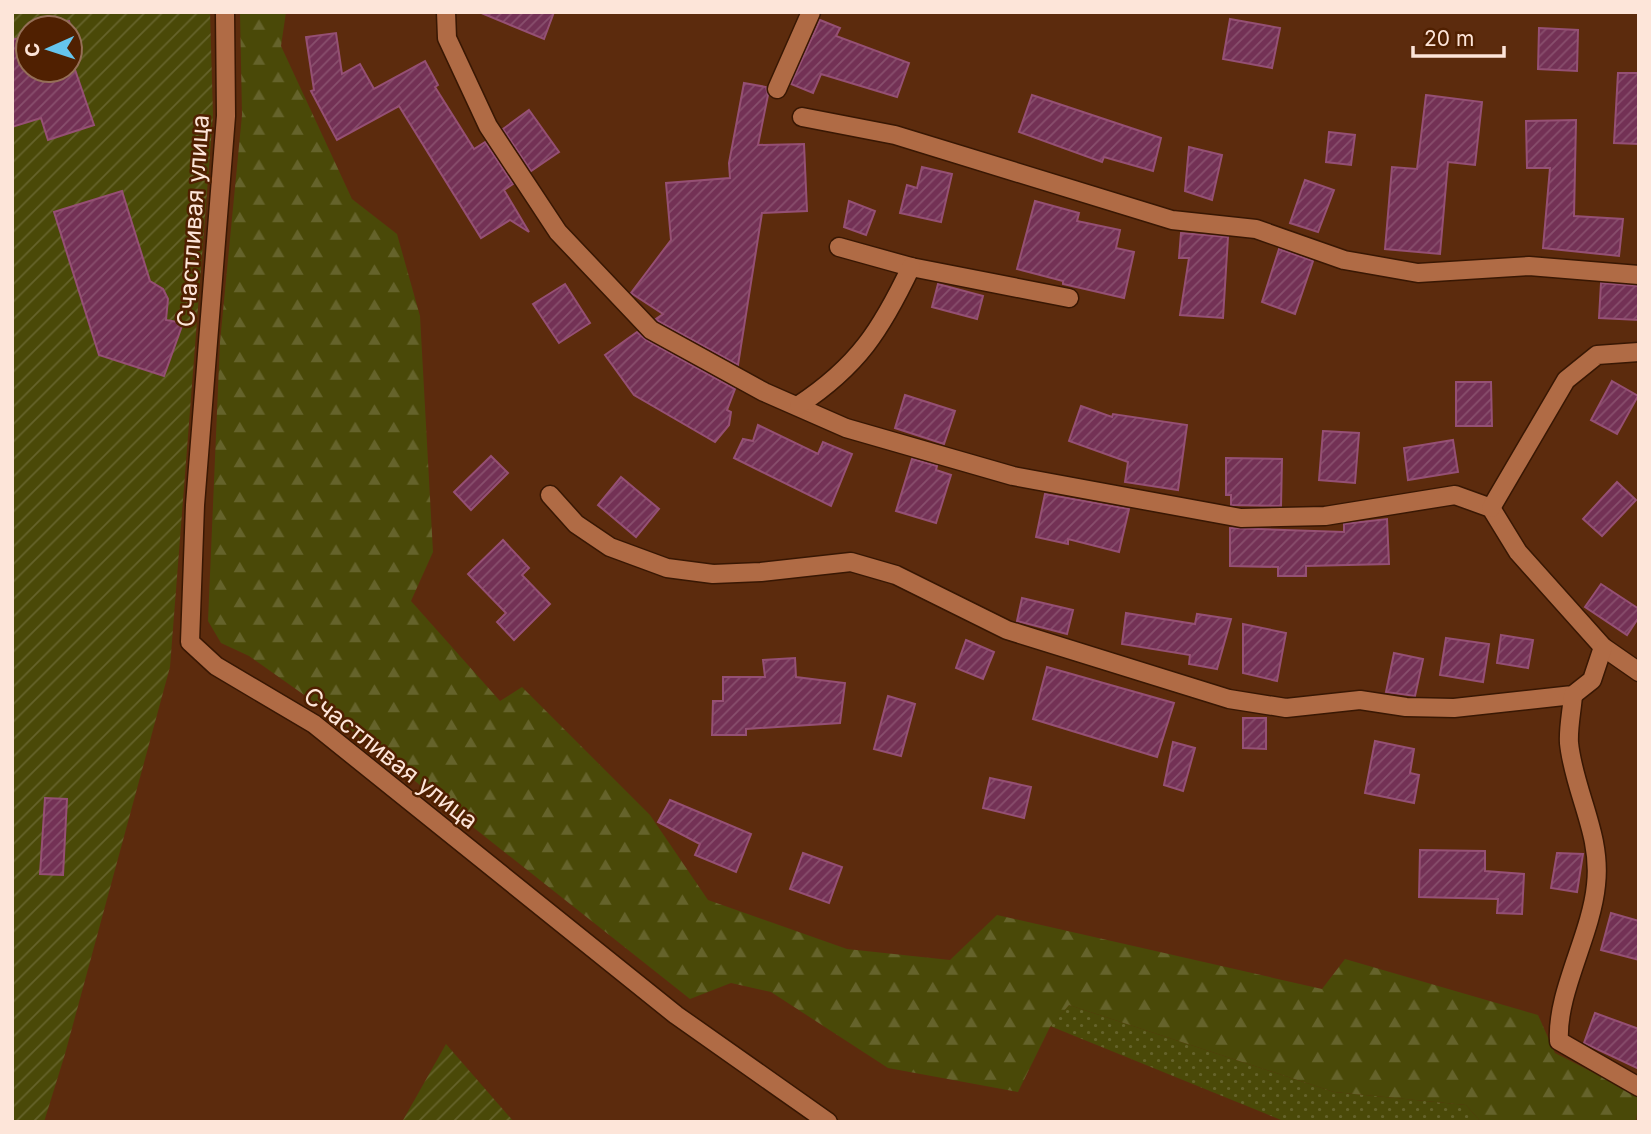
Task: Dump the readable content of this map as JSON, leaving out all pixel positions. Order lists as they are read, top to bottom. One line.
{"streets":{"street":["Счастливая улица"]},"scale_bar":"20 m","north":"left"}
